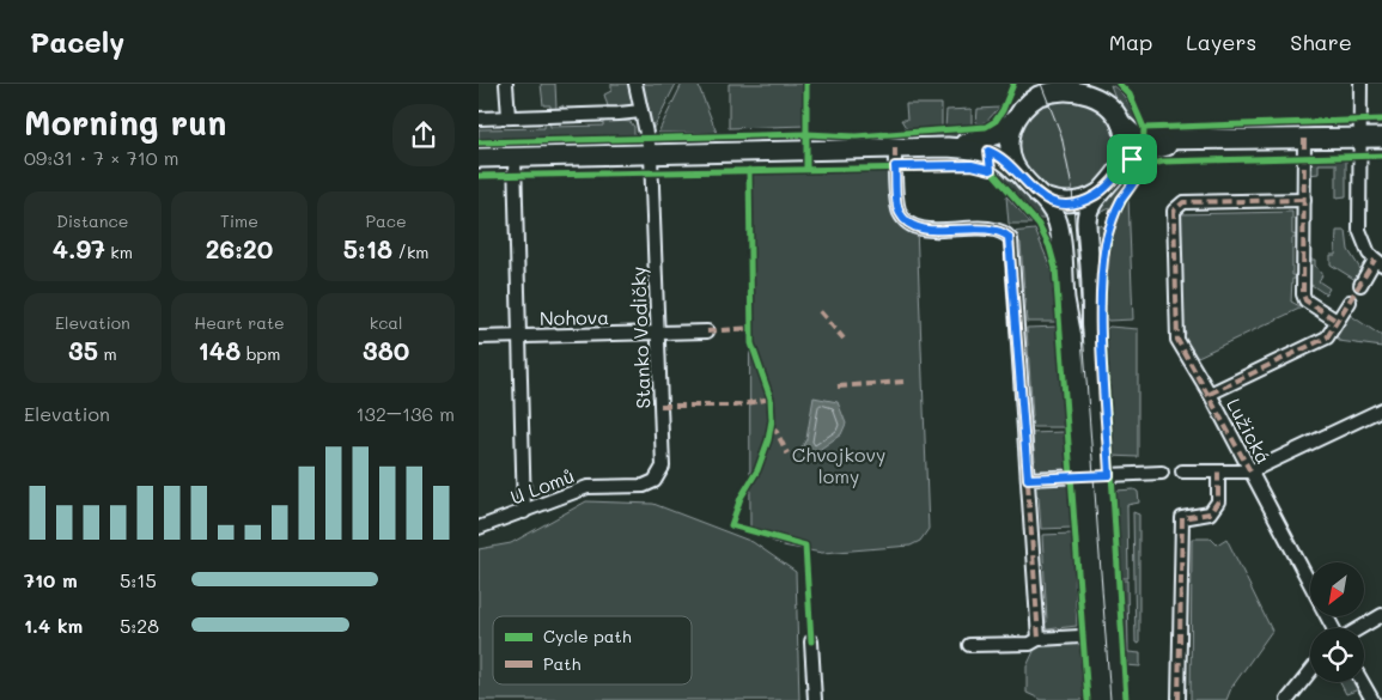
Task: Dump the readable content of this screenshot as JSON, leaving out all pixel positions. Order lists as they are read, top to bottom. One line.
{"streets":{"street":["Nohova","Stanko Vodičky","Lužická","U Lomů"]},"crossings":[["Nohova","Stanko Vodičky"],["Stanko Vodičky","U Lomů"]],"parks":["Chvojkovy lomy"],"legend":["Cycle path","Path"],"north":"bottom left","page":{"header":"Pacely","nav":["Map","Layers","Share"],"heading":["Morning run","09:31 · 7 × 710 m"],"stats":[["Distance","4.97 km"],["Time","26:20"],["Pace","5:18 /km"],["Elevation","35 m"],["Heart rate","148 bpm"],["kcal","380"]],"chart":["Elevation","132–136 m"],"list":[{"name":"710 m","note":"5:15"},{"name":"1.4 km","note":"5:28"}]}}
